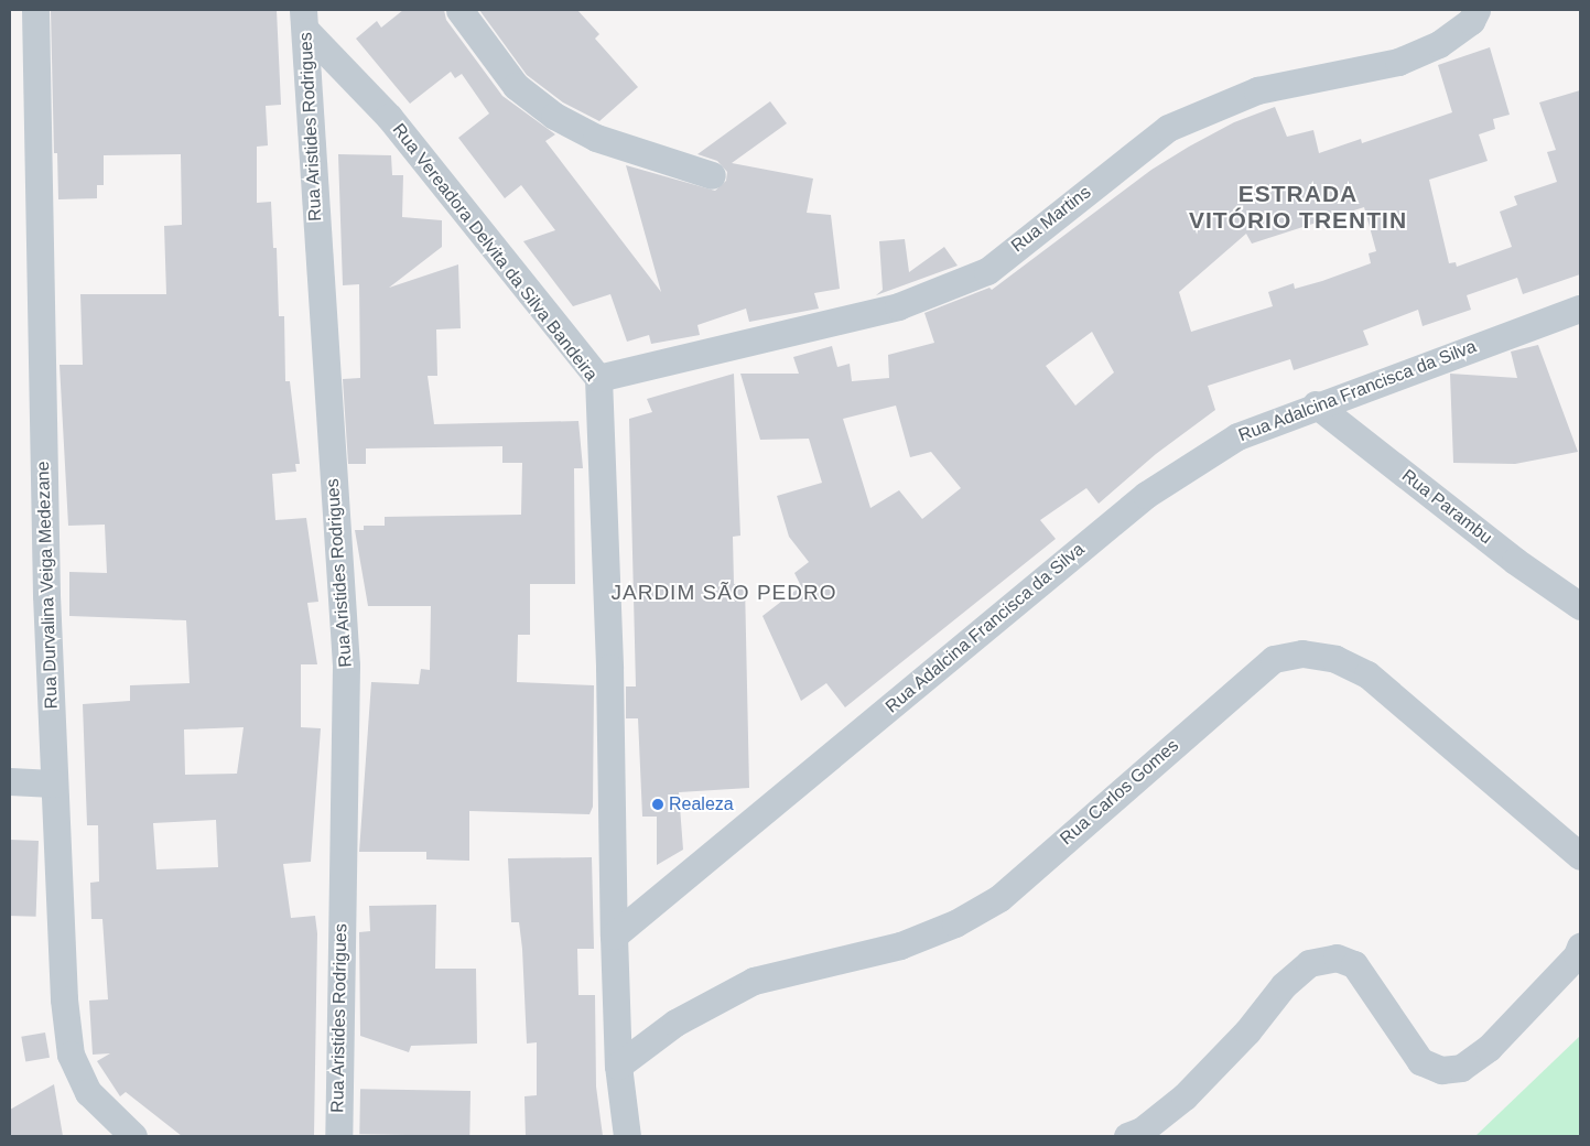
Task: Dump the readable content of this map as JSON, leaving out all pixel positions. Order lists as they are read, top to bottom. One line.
{"streets":{"street":["Rua Aristides Rodrigues","Rua Martins","Rua Vereadora Delvita da Silva Bandeira","Rua Adalcina Francisca da Silva","Rua Parambu","Rua Durvalina Veiga Medezane","Rua Carlos Gomes"]},"crossings":[["Rua Aristides Rodrigues","Rua Vereadora Delvita da Silva Bandeira"],["Rua Martins","Rua Vereadora Delvita da Silva Bandeira"],["Rua Vereadora Delvita da Silva Bandeira","Rua Adalcina Francisca da Silva"],["Rua Adalcina Francisca da Silva","Rua Parambu"]],"districts":["ESTRADA VITÓRIO TRENTIN","JARDIM SÃO PEDRO"],"places":["Realeza"]}
